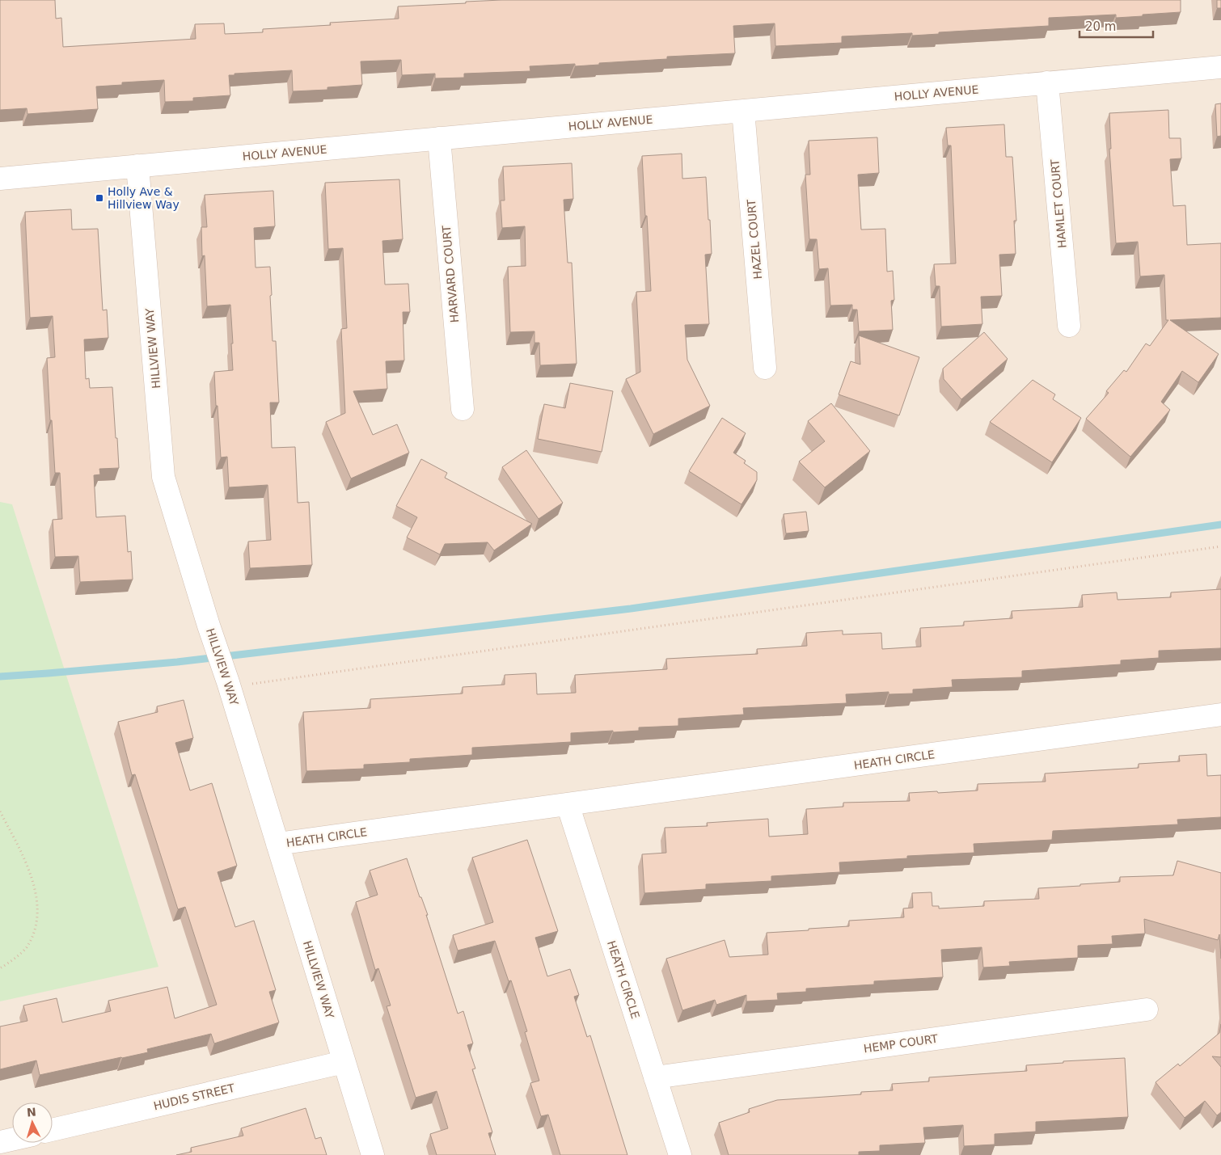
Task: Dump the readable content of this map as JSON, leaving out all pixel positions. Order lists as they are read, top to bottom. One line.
{"streets":{"street":["HOLLY AVENUE","HAMLET COURT","HAZEL COURT","HARVARD COURT","HILLVIEW WAY","HEATH CIRCLE","HEMP COURT","HUDIS STREET"]},"crossings":[["HOLLY AVENUE","HAMLET COURT"],["HOLLY AVENUE","HAZEL COURT"],["HOLLY AVENUE","HARVARD COURT"],["HOLLY AVENUE","HILLVIEW WAY"],["HILLVIEW WAY","HEATH CIRCLE"],["HILLVIEW WAY","HUDIS STREET"],["HEATH CIRCLE","HEMP COURT"]],"places":{"transit":["Holly Ave & Hillview Way"]},"scale_bar":"20 m","north":"top"}
